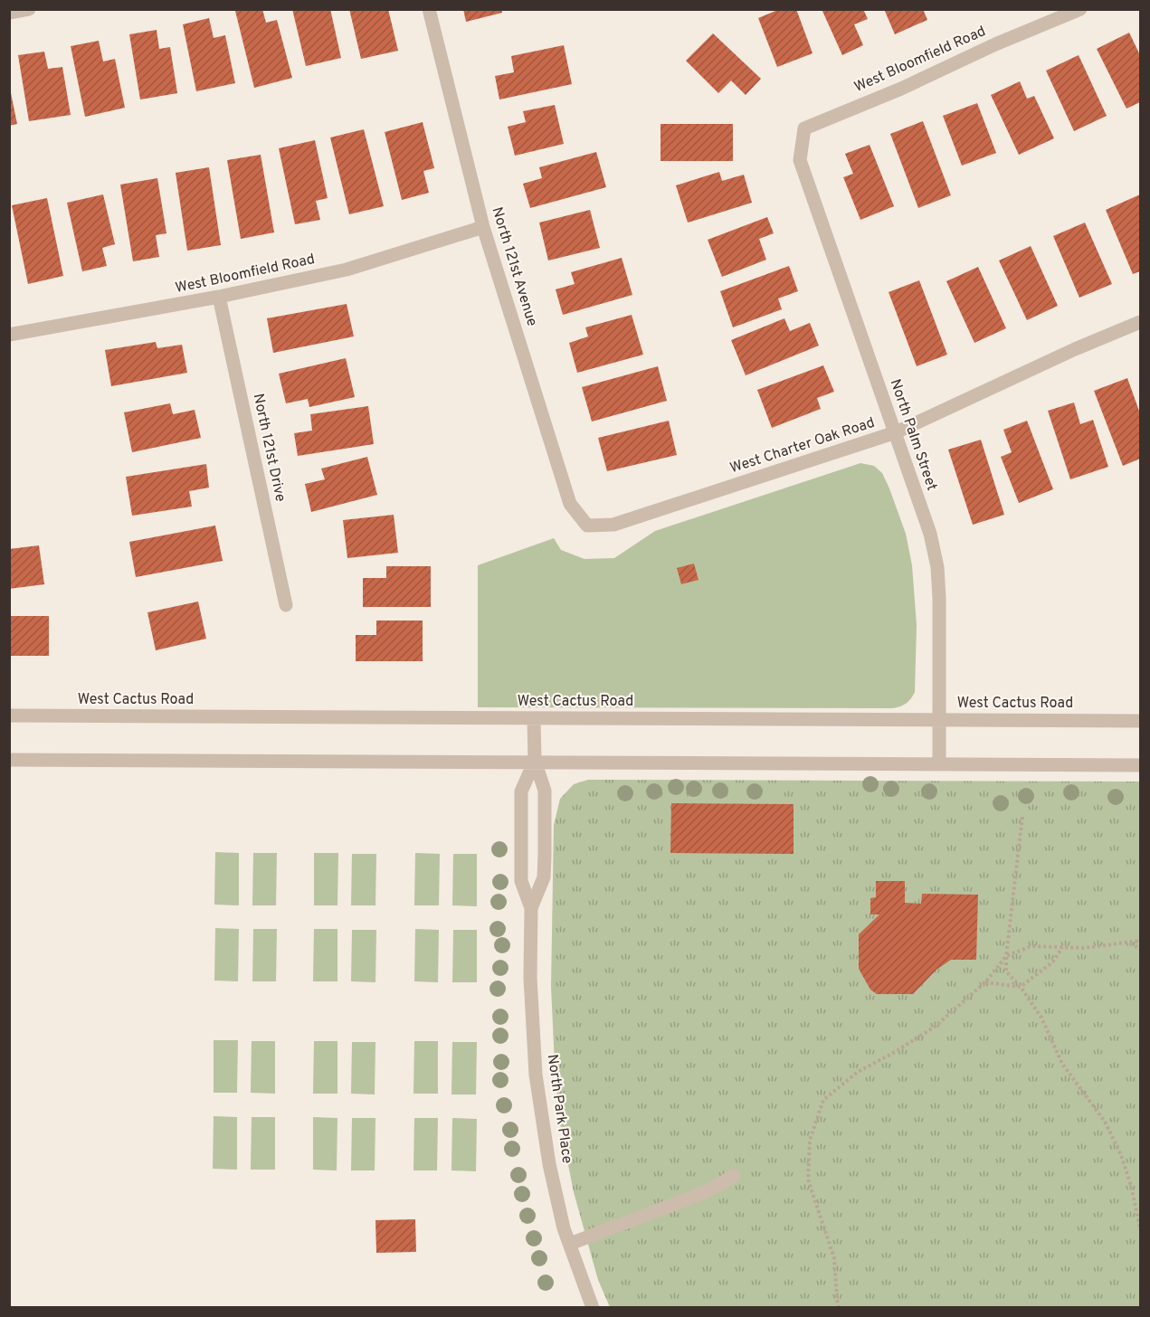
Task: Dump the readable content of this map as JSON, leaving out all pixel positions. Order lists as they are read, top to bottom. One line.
{"streets":{"street":["West Bloomfield Road","North 121st Avenue","North Palm Street","West Charter Oak Road","North 121st Drive","West Cactus Road","North Park Place"]},"crossings":[["West Bloomfield Road","North 121st Avenue"],["West Bloomfield Road","North Palm Street"],["West Bloomfield Road","North 121st Drive"],["North 121st Avenue","West Charter Oak Road"],["North Palm Street","West Charter Oak Road"],["North Palm Street","West Cactus Road"],["West Cactus Road","North Park Place"]]}
